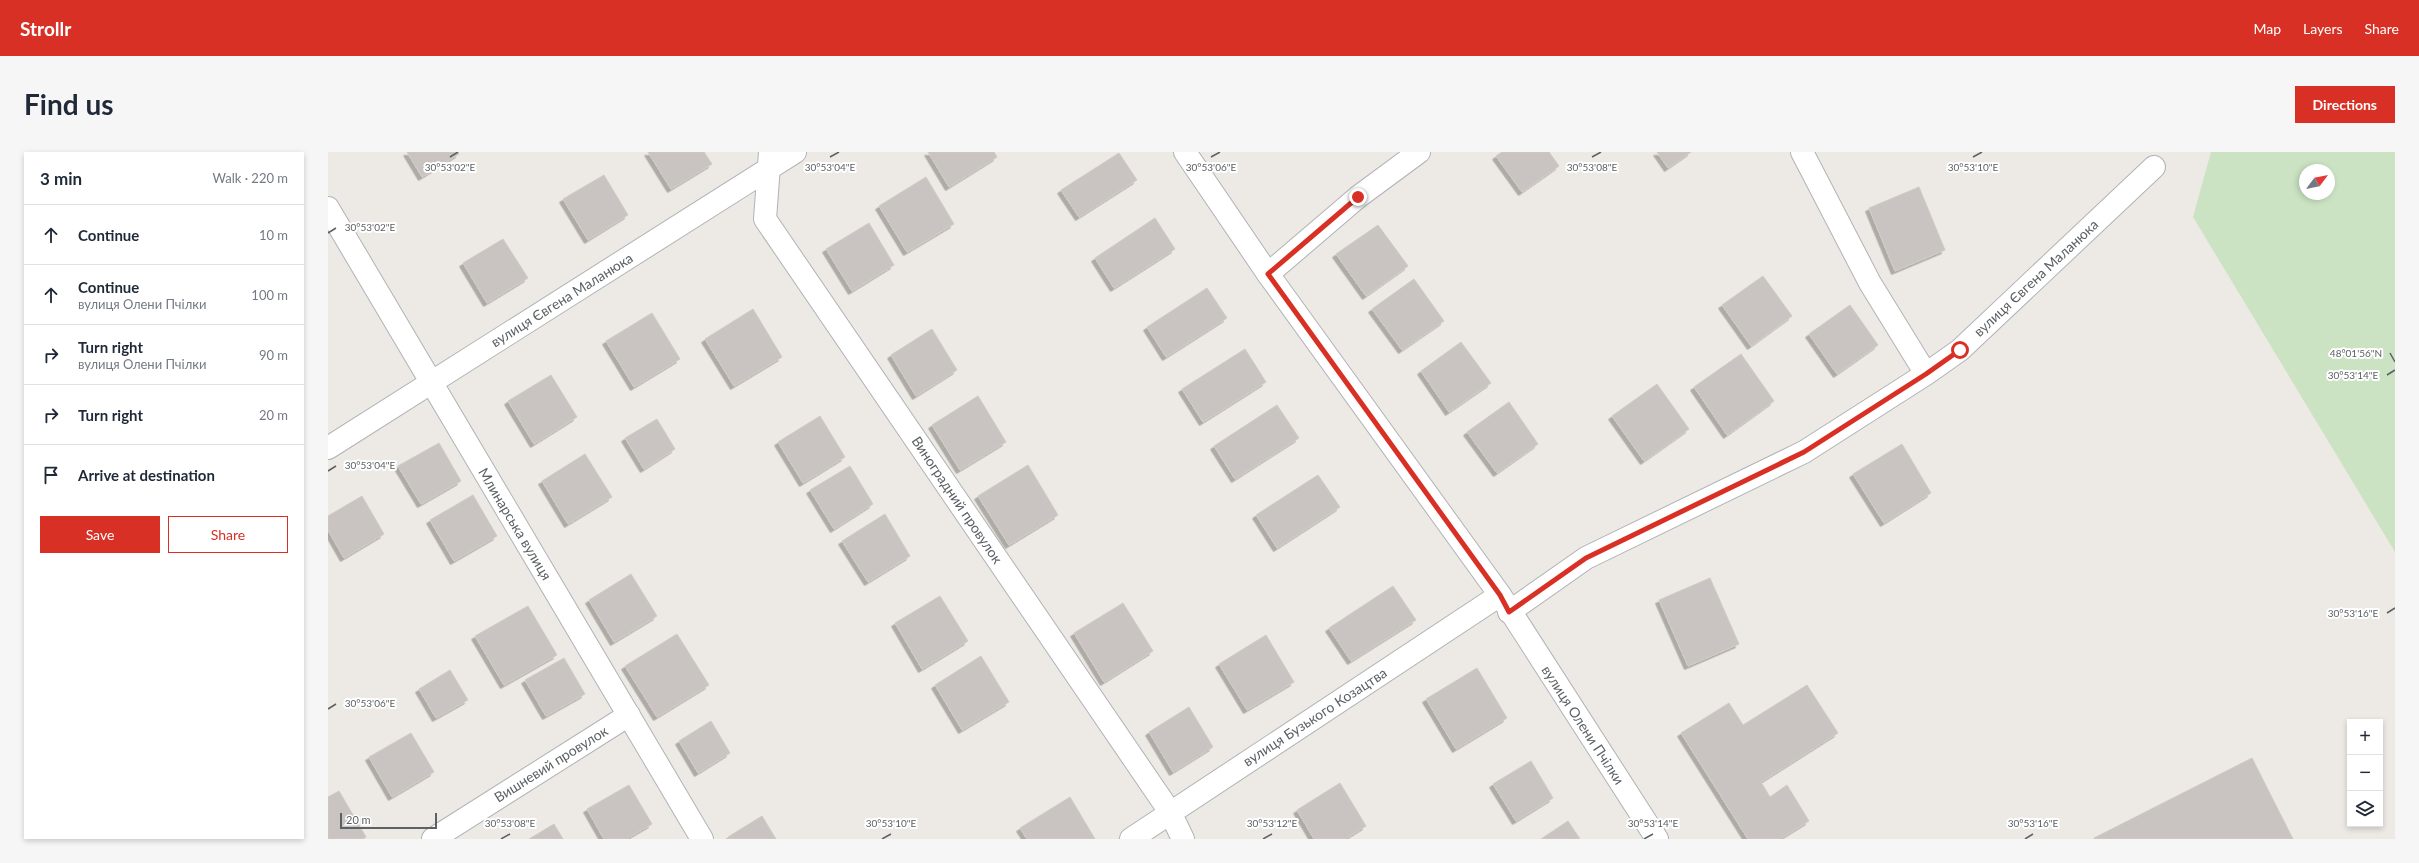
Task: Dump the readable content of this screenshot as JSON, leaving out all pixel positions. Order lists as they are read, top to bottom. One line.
{"streets":{"street":["вулиця Євгена Маланюка","Виноградний провулок","Млинарська вулиця","вулиця Бузького Козацтва","вулиця Олени Пчілки","Вишневий провулок"]},"crossings":[["вулиця Євгена Маланюка","Виноградний провулок"],["вулиця Євгена Маланюка","Млинарська вулиця"],["Виноградний провулок","вулиця Бузького Козацтва"],["Млинарська вулиця","Вишневий провулок"],["вулиця Бузького Козацтва","вулиця Олени Пчілки"]],"scale_bar":"20 m","north":"top right","page":{"header":"Strollr","nav":["Map","Layers","Share"],"buttons":["Directions",["Save","Share"]],"title":"Find us","heading":["3 min","Walk · 220 m"],"list":[["Continue","10 m"],["Continue","вулиця Олени Пчілки","100 m"],["Turn right","вулиця Олени Пчілки","90 m"],["Turn right","20 m"],"Arrive at destination"],"map_buttons":["+","−"],"scale":"20 m"},"coordinates":["30°53'02\"E","30°53'04\"E","30°53'06\"E","30°53'10\"E","30°53'08\"E","48°01'56\"N","30°53'14\"E","30°53'16\"E","30°53'12\"E"]}
